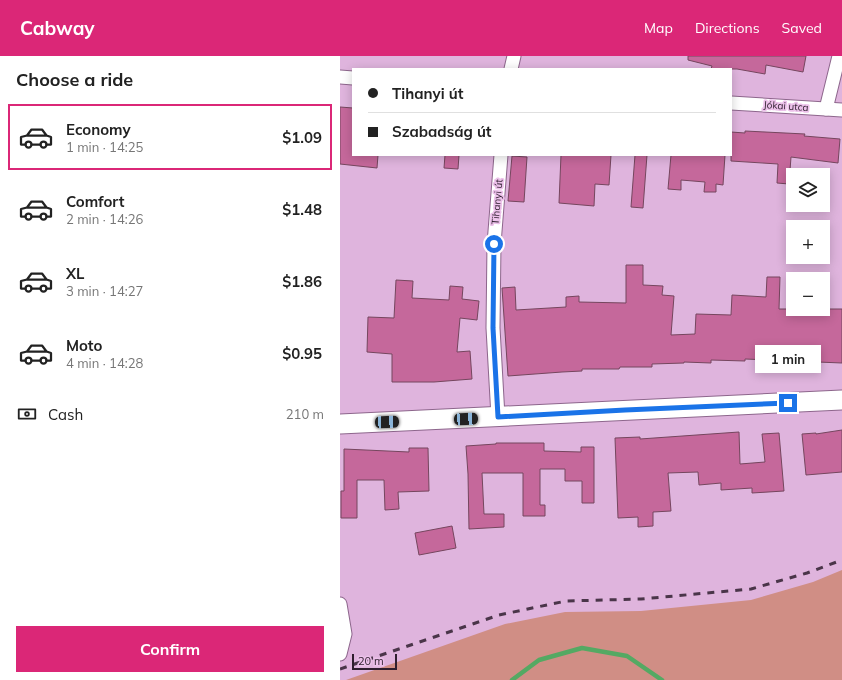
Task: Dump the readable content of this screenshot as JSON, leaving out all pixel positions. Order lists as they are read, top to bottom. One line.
{"streets":{"street":["Jókai utca","Tihanyi út"]},"scale_bar":"20 m","page":{"header":"Cabway","nav":["Map","Directions","Saved"],"heading":"Choose a ride","banner":["Tihanyi út","Szabadság út"],"list":[{"name":"Economy","note":"1 min · 14:25","value":"$1.09"},{"name":"Comfort","note":"2 min · 14:26","value":"$1.48"},{"name":"XL","note":"3 min · 14:27","value":"$1.86"},{"name":"Moto","note":"4 min · 14:28","value":"$0.95"}],"map_buttons":["+","−"],"bubble":"1 min","pay":["Cash","210 m"],"buttons":"Confirm","scale":"20 m"}}
